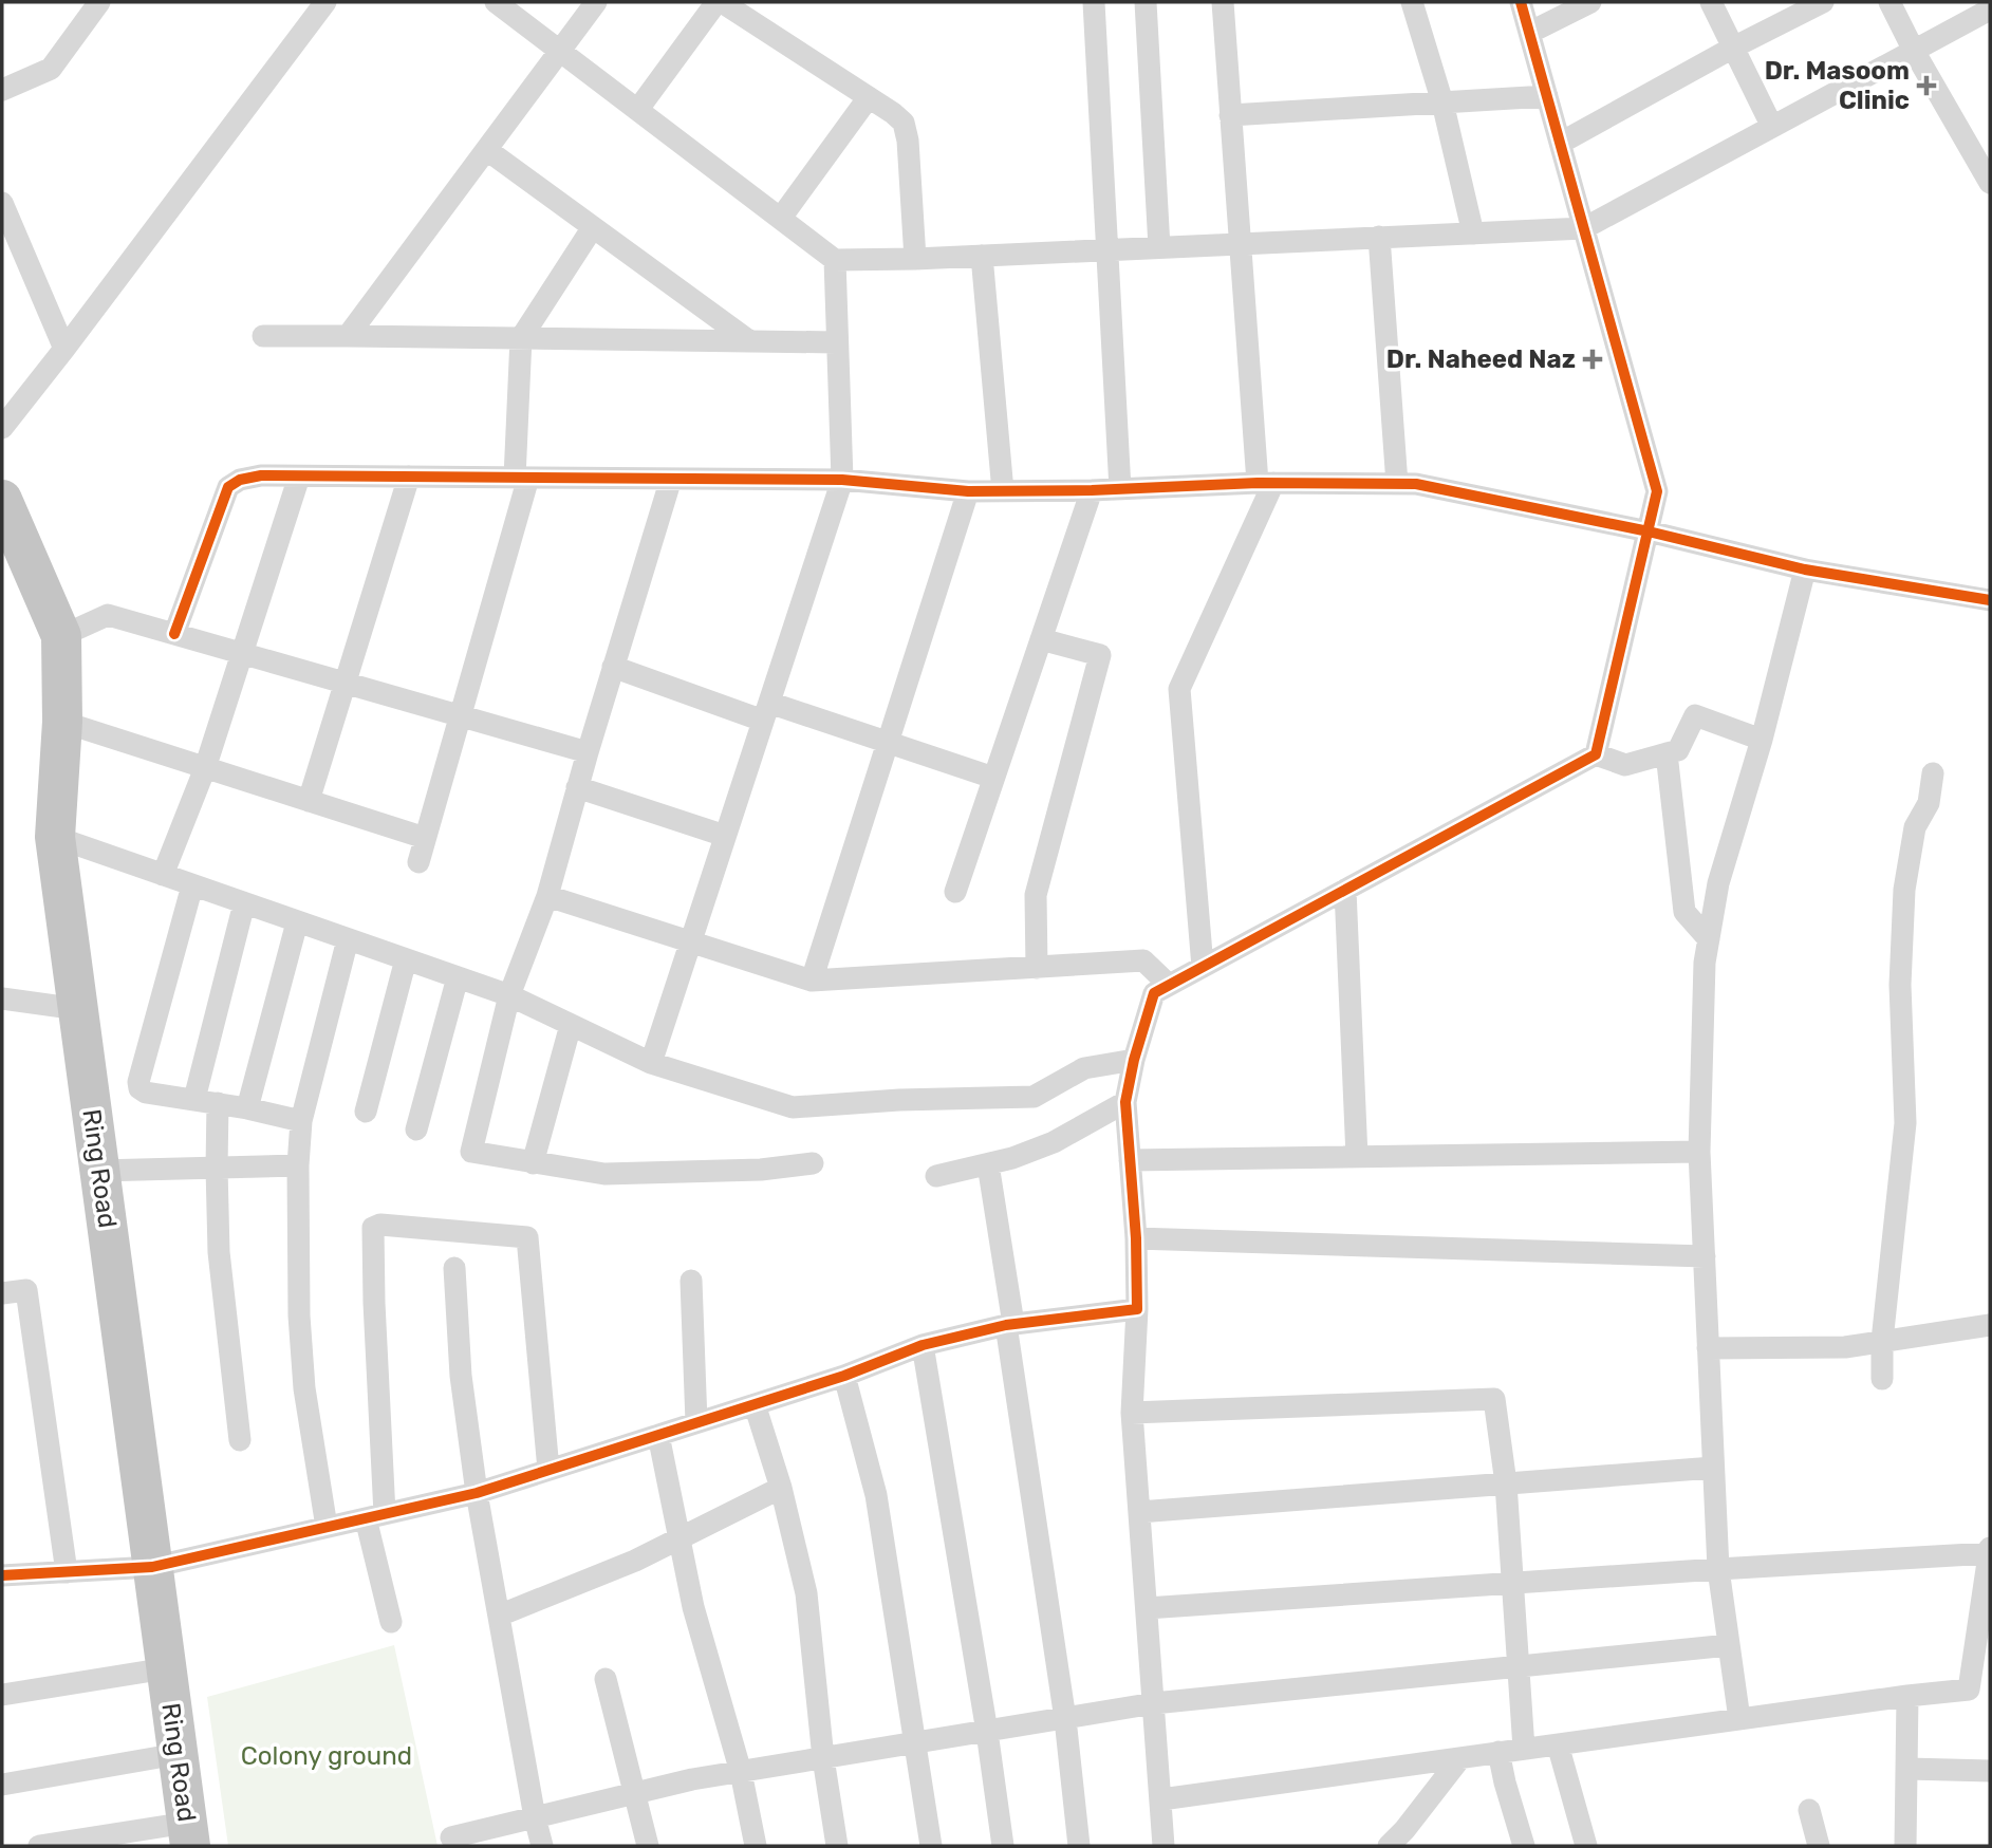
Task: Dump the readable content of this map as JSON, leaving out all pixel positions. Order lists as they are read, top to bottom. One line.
{"streets":{"highway":["Ring Road"]},"parks":["Colony ground"],"places":{"health":["Dr. Masoom Clinic","Dr. Naheed Naz"]}}
